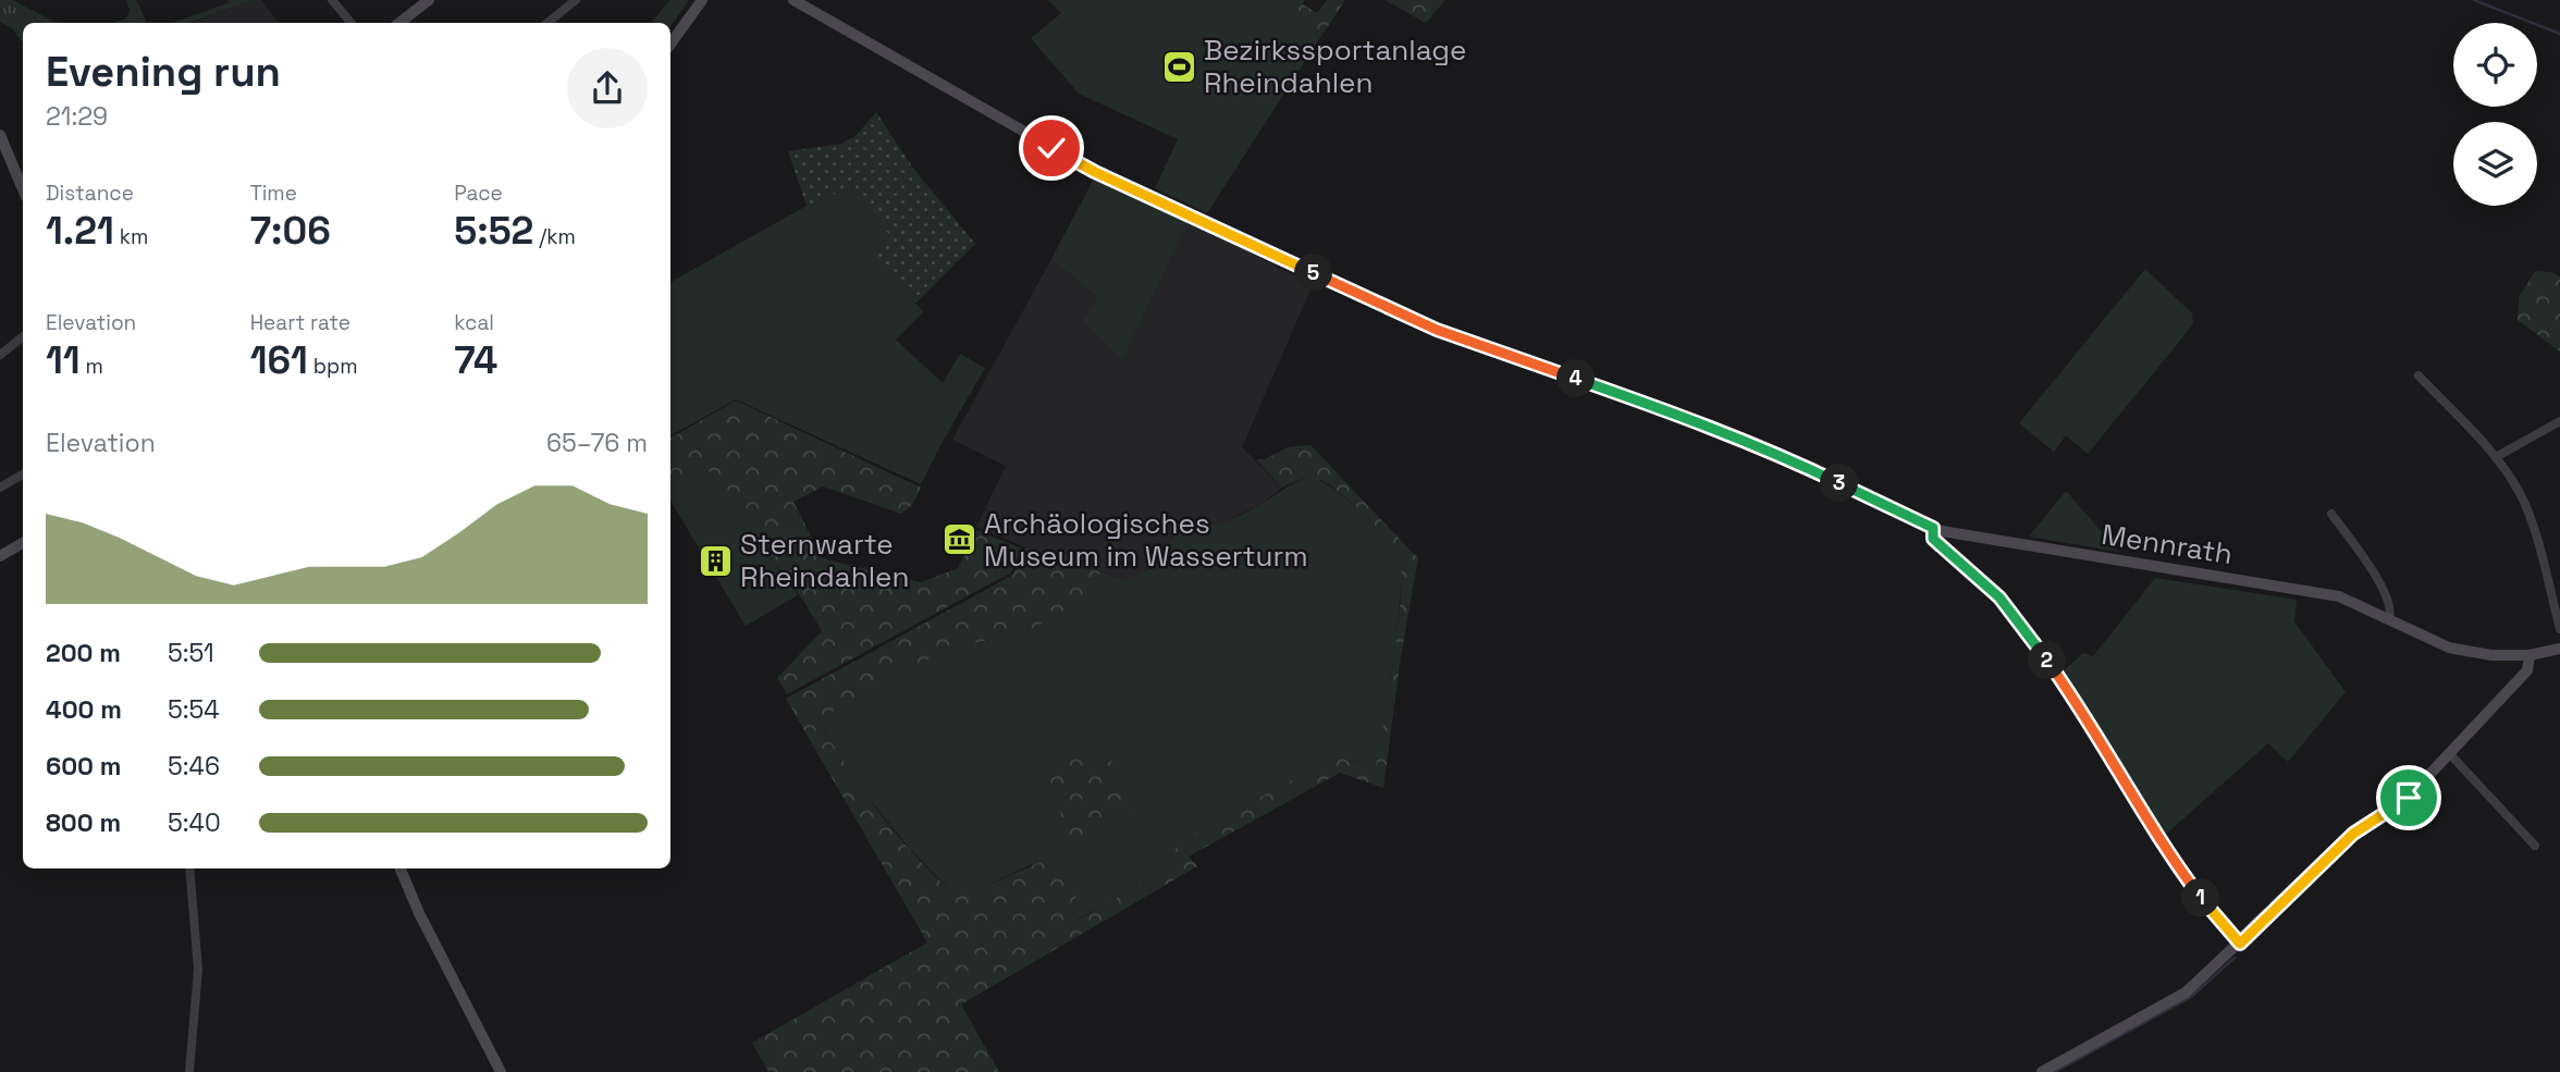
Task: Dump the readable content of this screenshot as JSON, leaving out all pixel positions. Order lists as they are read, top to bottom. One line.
{"streets":{"main road":["Mennrath"]},"places":{"sports":["Bezirkssportanlage Rheindahlen"],"museum":["Archäologisches Museum im Wasserturm"],"building":["Sternwarte Rheindahlen"]},"page":{"heading":["Evening run","21:29"],"stats":[["Distance","1.21 km"],["Time","7:06"],["Pace","5:52 /km"],["Elevation","11 m"],["Heart rate","161 bpm"],["kcal","74"]],"pins":["5","4","3","2","1"],"chart":["Elevation","65–76 m"],"list":[{"name":"200 m","note":"5:51"},{"name":"400 m","note":"5:54"},{"name":"600 m","note":"5:46"},{"name":"800 m","note":"5:40"}]}}
